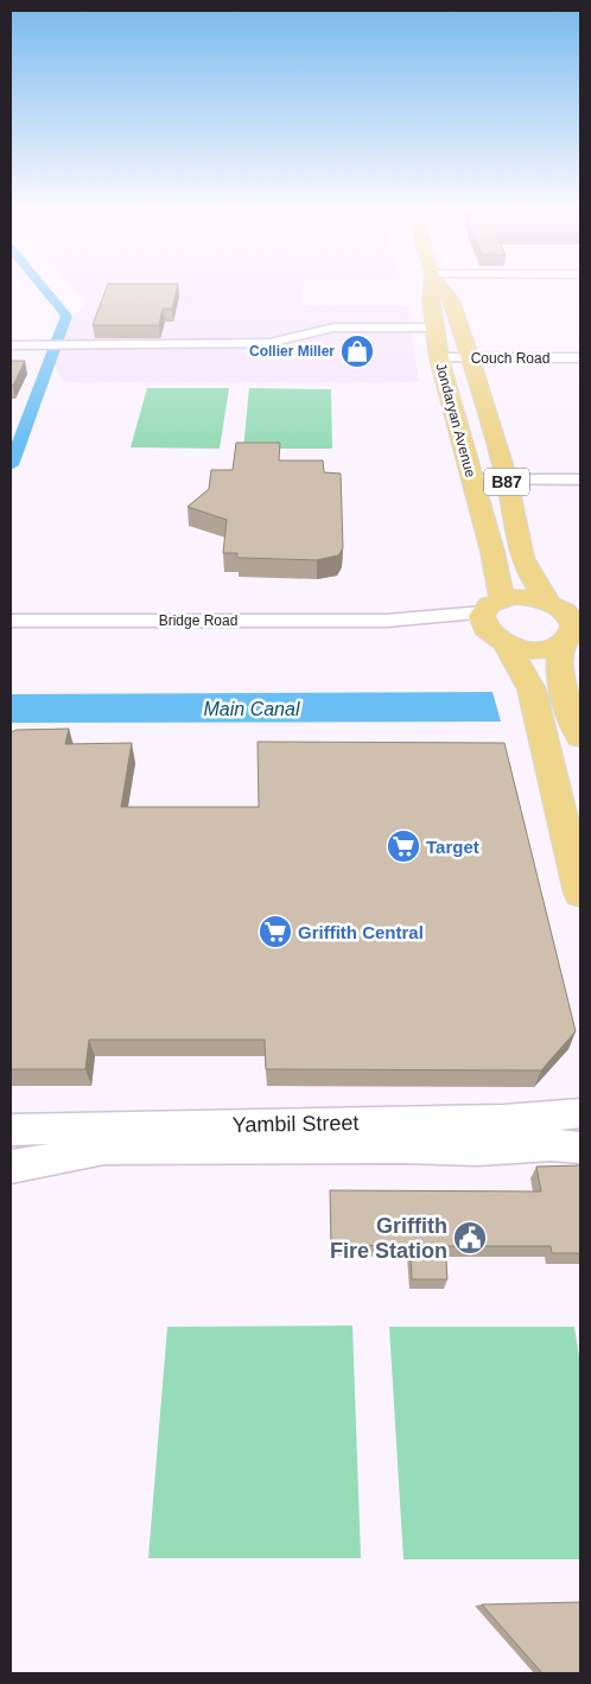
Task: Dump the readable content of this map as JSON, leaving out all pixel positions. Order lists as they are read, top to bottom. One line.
{"streets":{"main road":["Jondaryan Avenue","B87"],"street":["Couch Road","Bridge Road","Yambil Street"]},"crossings":[["Couch Road","Jondaryan Avenue"],["Jondaryan Avenue","B87"],["Jondaryan Avenue","Bridge Road"],["B87","Bridge Road"]],"water":["Main Canal"],"places":{"shop":["Collier Miller"],"supermarket":["Target","Griffith Central"],"public building":["Griffith Fire Station"]}}
